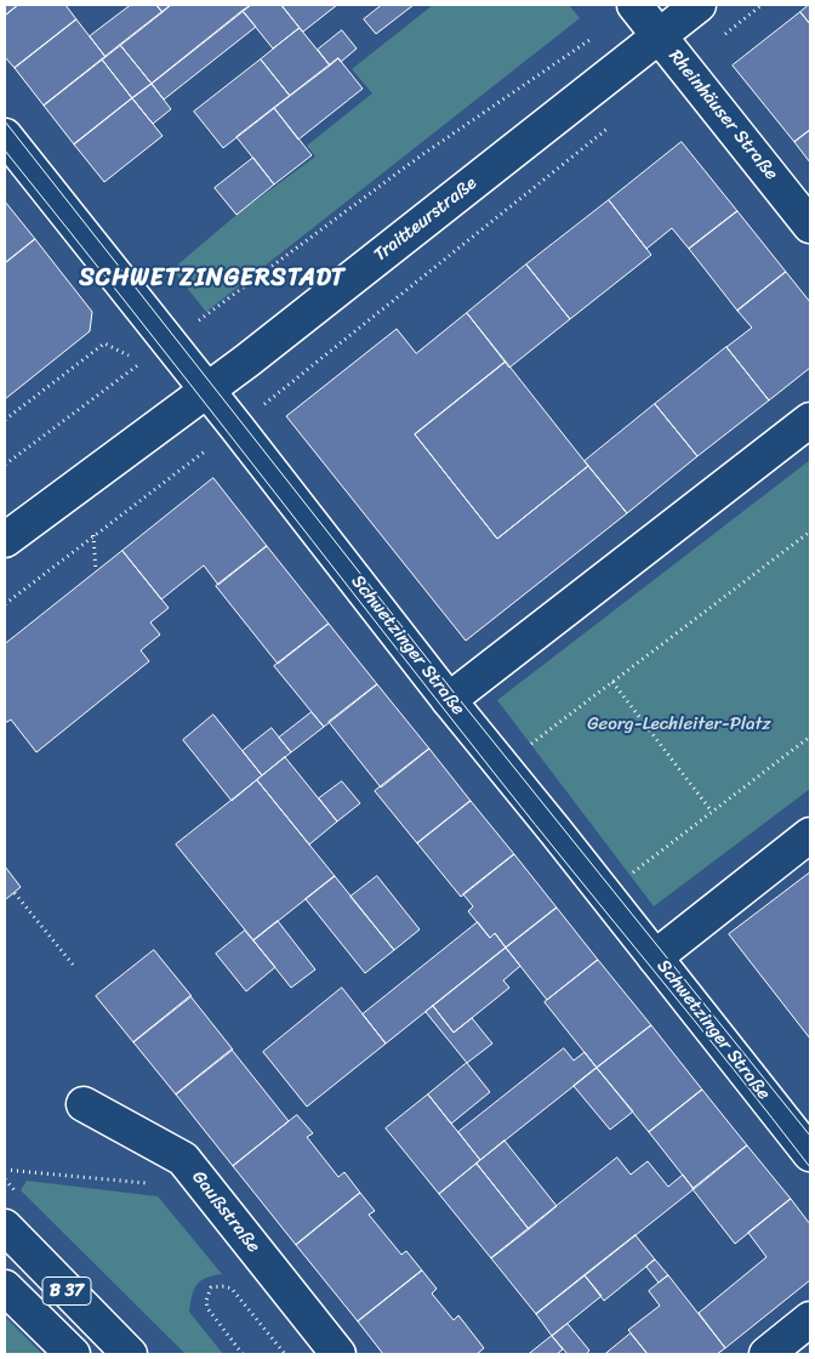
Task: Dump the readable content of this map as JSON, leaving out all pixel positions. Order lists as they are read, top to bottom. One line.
{"streets":{"street":["Rheinhäuser Straße","Traitteurstraße","Schwetzinger Straße","Gaußstraße","B 37"]},"crossings":[["Rheinhäuser Straße","Traitteurstraße"],["Traitteurstraße","Schwetzinger Straße"]],"districts":["SCHWETZINGERSTADT"],"parks":["Georg-Lechleiter-Platz"]}
